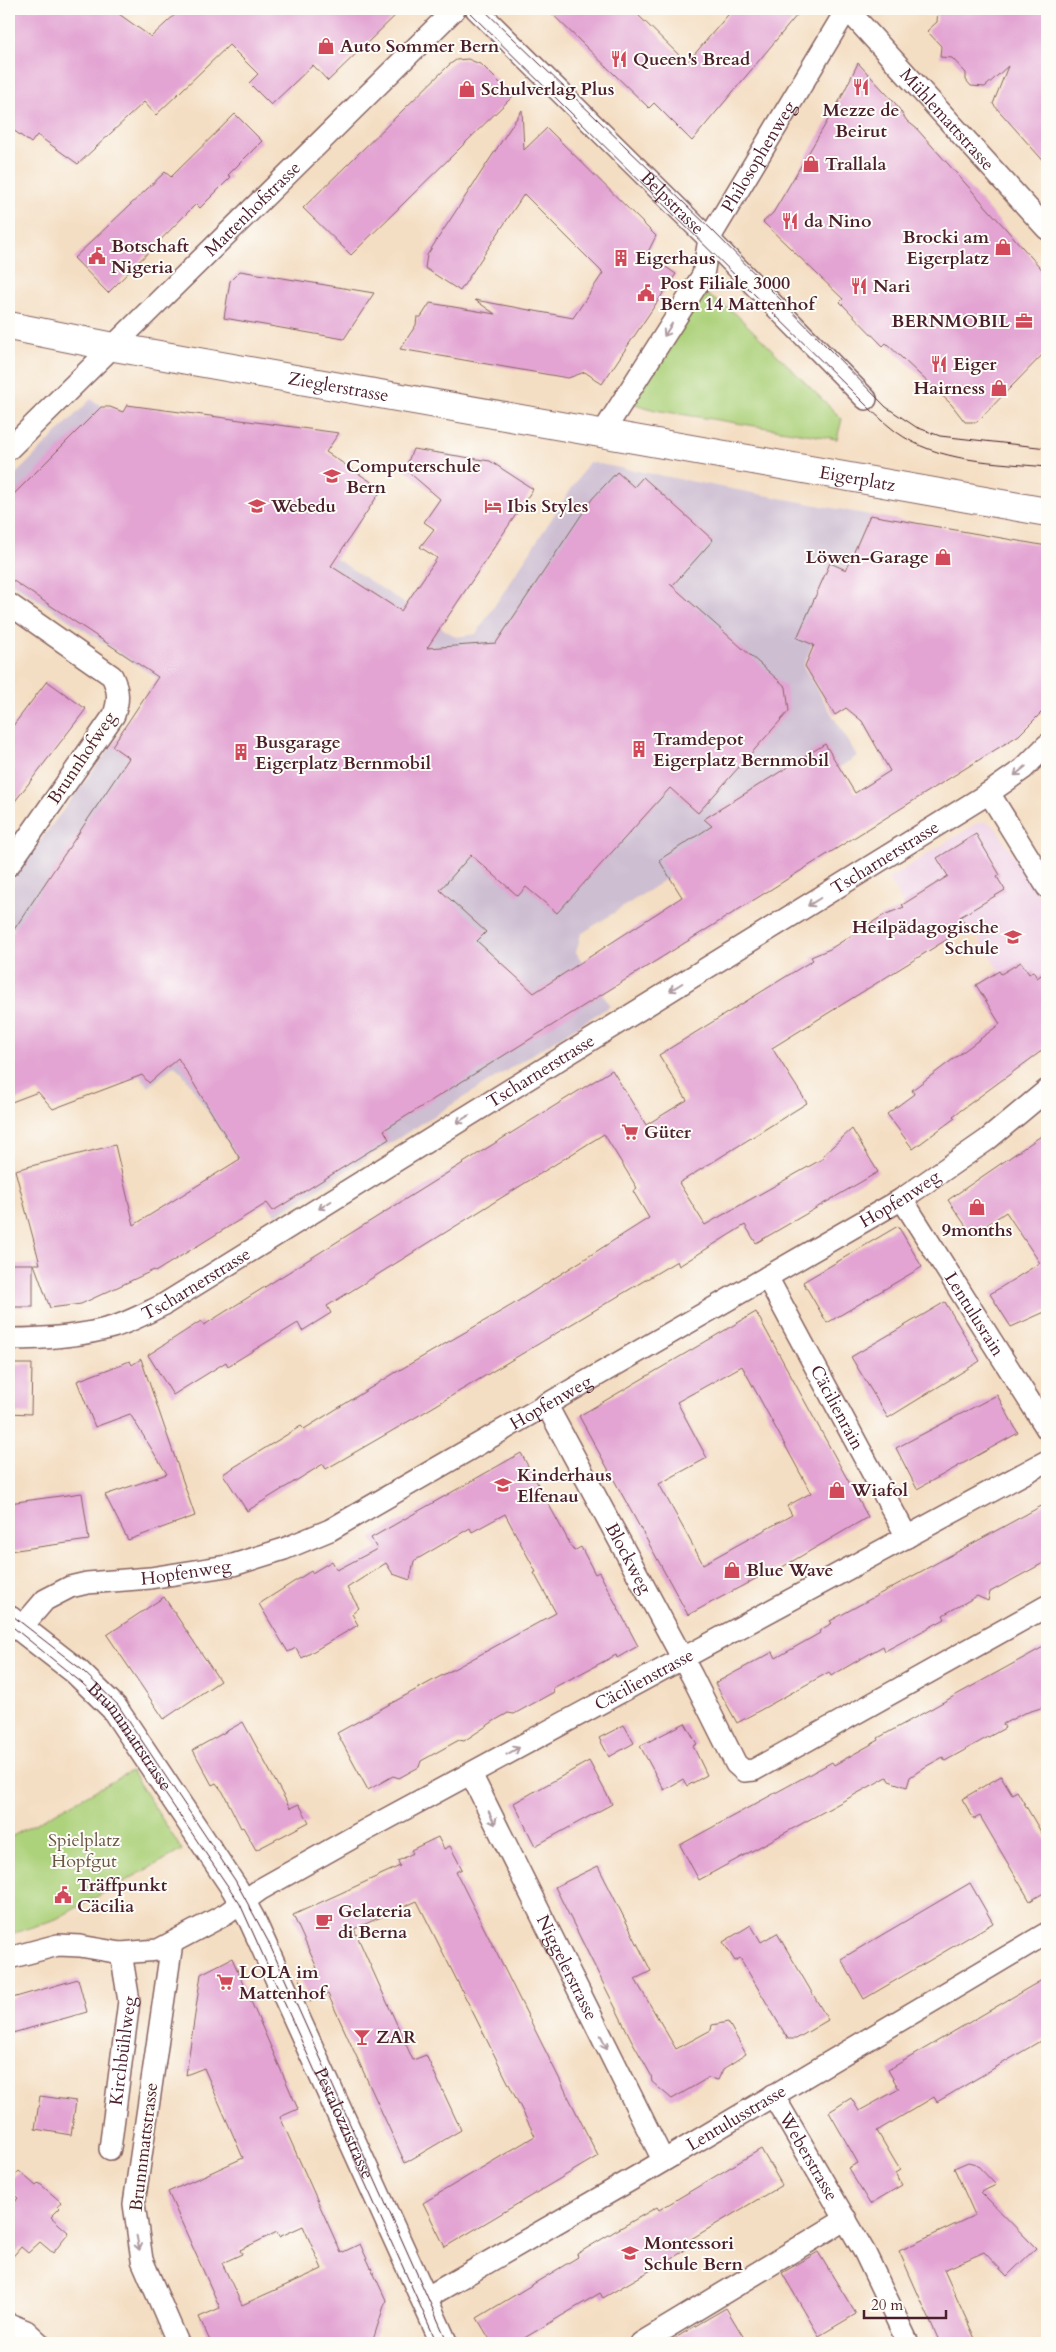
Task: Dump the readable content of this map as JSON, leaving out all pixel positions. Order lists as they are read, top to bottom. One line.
{"streets":{"main road":["Zieglerstrasse","Eigerplatz"],"street":["Mühlemattstrasse","Philosophenweg","Belpstrasse","Mattenhofstrasse","Brunnhofweg","Tscharnerstrasse","Hopfenweg","Lentulusrain","Cäcilienrain","Blockweg","Cäcilienstrasse","Brunnmattstrasse","Niggelerstrasse","Kirchbühlweg","Lentulusstrasse","Pestalozzistrasse","Weberstrasse"]},"crossings":[["Mühlemattstrasse","Philosophenweg"],["Philosophenweg","Belpstrasse"],["Philosophenweg","Zieglerstrasse"],["Mattenhofstrasse","Zieglerstrasse"],["Zieglerstrasse","Eigerplatz"],["Hopfenweg","Lentulusrain"],["Hopfenweg","Cäcilienrain"],["Hopfenweg","Blockweg"],["Hopfenweg","Brunnmattstrasse"],["Cäcilienrain","Cäcilienstrasse"],["Blockweg","Cäcilienstrasse"],["Cäcilienstrasse","Brunnmattstrasse"],["Cäcilienstrasse","Niggelerstrasse"],["Cäcilienstrasse","Kirchbühlweg"],["Cäcilienstrasse","Pestalozzistrasse"],["Brunnmattstrasse","Pestalozzistrasse"],["Niggelerstrasse","Lentulusstrasse"],["Lentulusstrasse","Pestalozzistrasse"],["Lentulusstrasse","Weberstrasse"]],"one_way":["Philosophenweg","Tscharnerstrasse","Brunnmattstrasse","Niggelerstrasse"],"parks":["Spielplatz Hopfgut"],"places":{"shop":["Auto Sommer Bern","Schulverlag Plus","Trallala","Brocki am Eigerplatz","Hairness","Löwen-Garage","9months","Wiafol","Blue Wave"],"restaurant":["Queen's Bread","Mezze de Beirut","da Nino","Nari","Eiger"],"public building":["Botschaft Nigeria","Post Filiale 3000 Bern 14 Mattenhof","Träffpunkt Cäcilia"],"building":["Eigerhaus","Tramdepot Eigerplatz Bernmobil","Busgarage Eigerplatz Bernmobil"],"office":["BERNMOBIL"],"school or university":["Computerschule Bern","Webedu","Heilpädagogische Schule","Kinderhaus Elfenau","Montessori Schule Bern"],"hotel":["Ibis Styles"],"supermarket":["Güter","LOLA im Mattenhof"],"cafe":["Gelateria di Berna"],"bar":["ZAR"]},"scale_bar":"20 m"}
